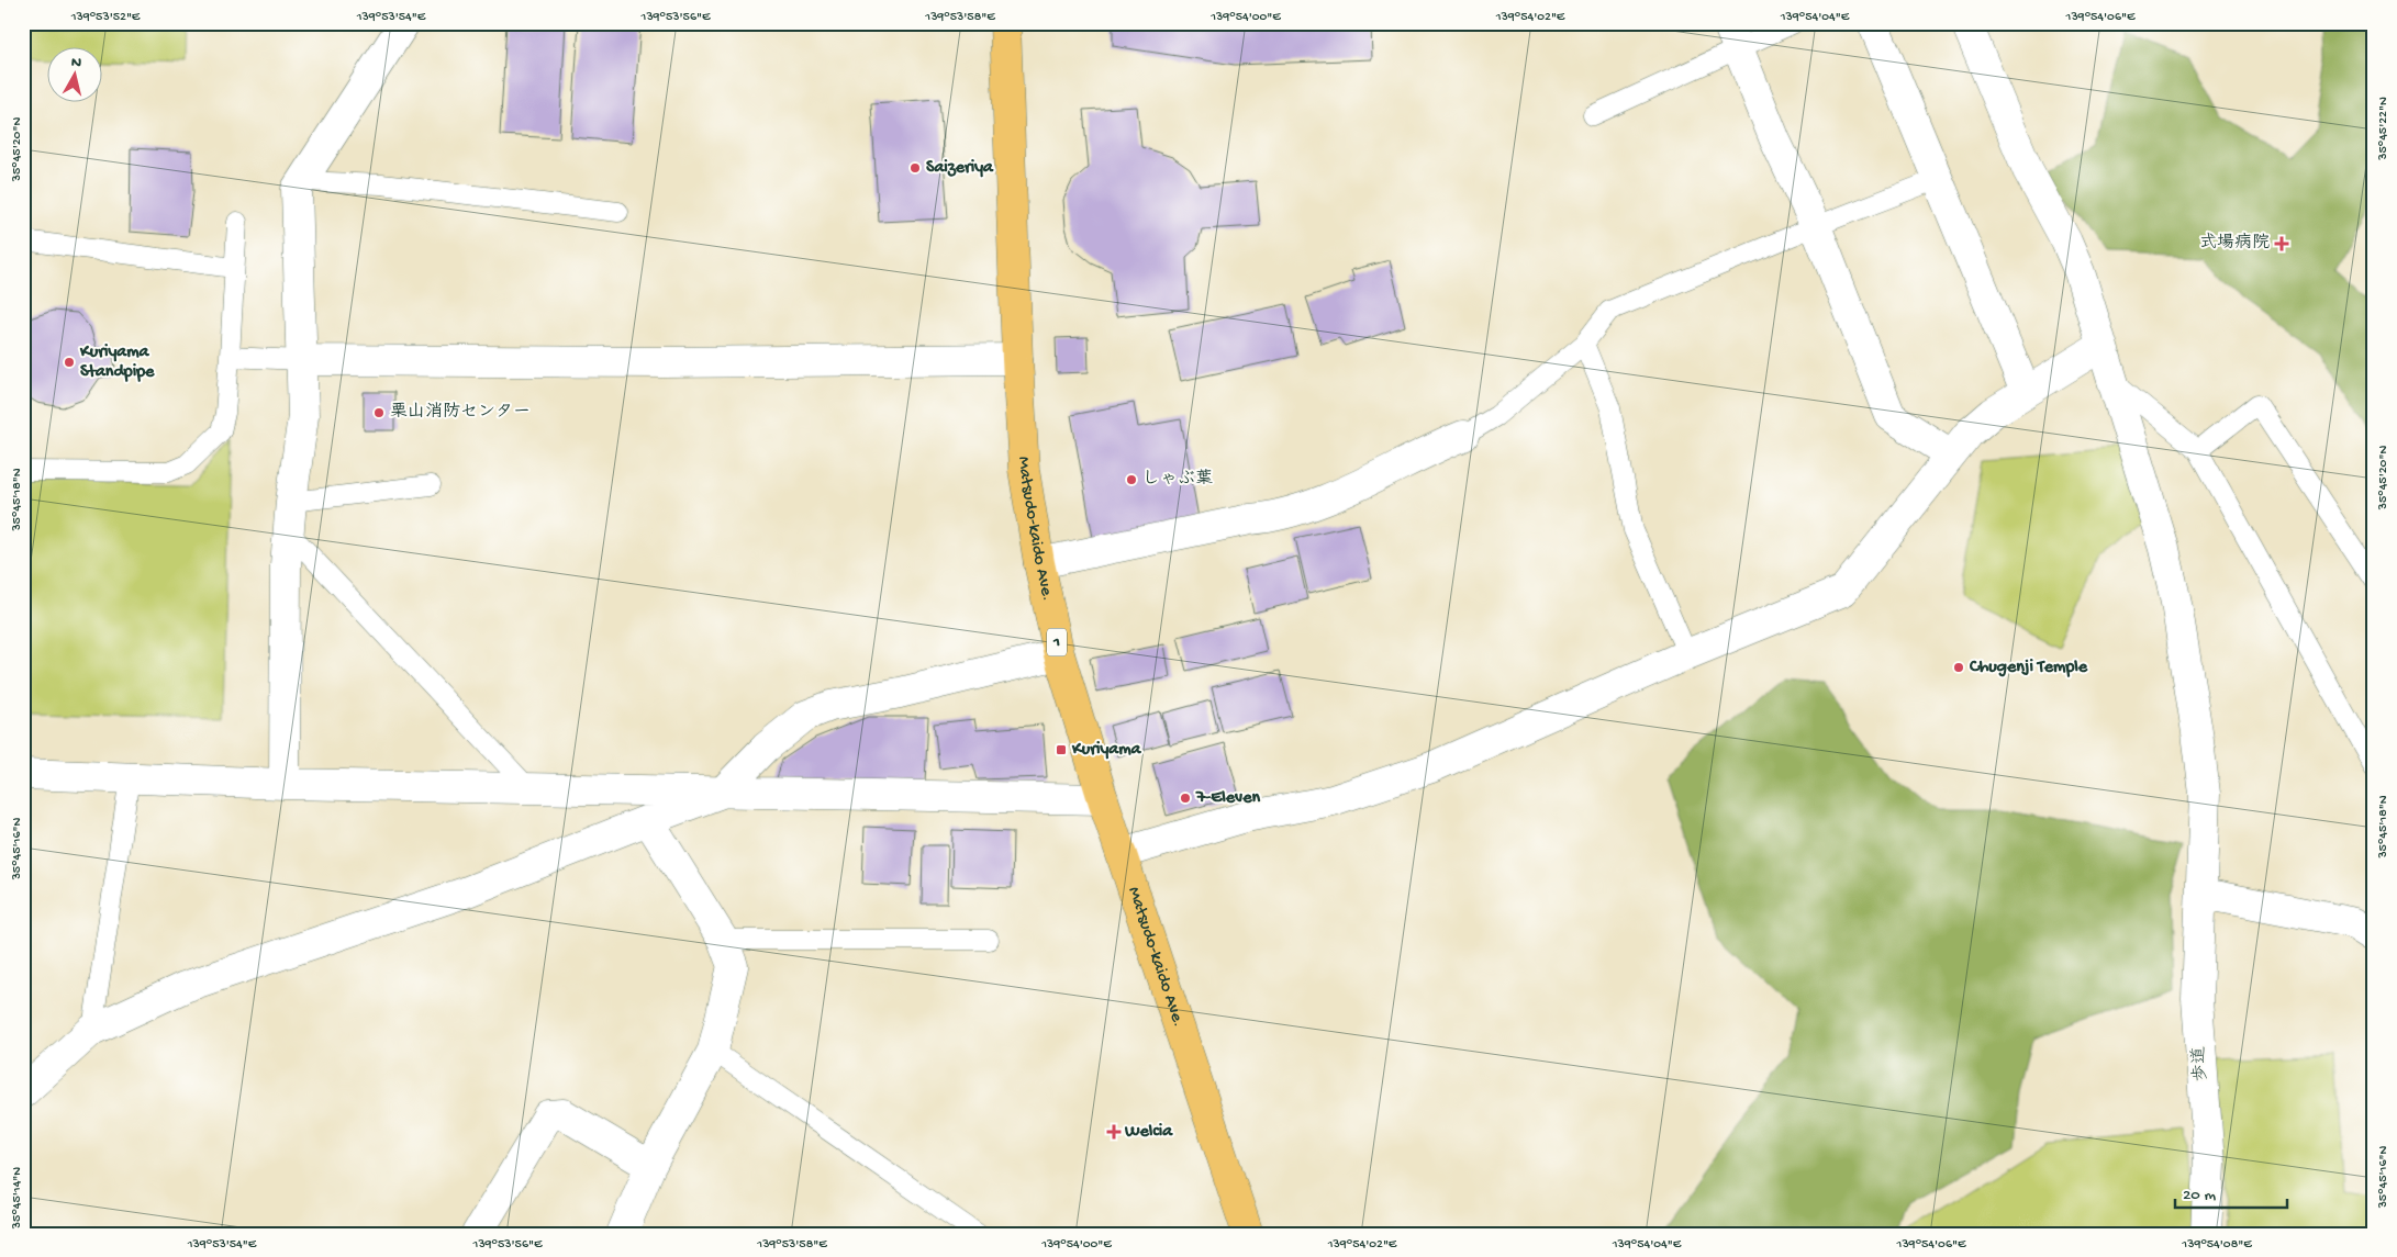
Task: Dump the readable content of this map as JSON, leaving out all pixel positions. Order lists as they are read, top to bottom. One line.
{"streets":{"main road":["Matsudo-kaido Ave.","1"],"street":["歩道"]},"places":{"other":["Saizeriya","Kuriyama Standpipe","栗山消防センター","しゃぶ葉","Chugenji Temple","7-Eleven"],"health":["式場病院","Welcia"],"transit":["Kuriyama"]},"scale_bar":"20 m","north":"top","coordinates":["139°53'52\"E","139°53'54\"E","139°53'56\"E","139°53'58\"E","139°54'00\"E","139°54'02\"E","139°54'04\"E","139°54'06\"E","35°45'22\"N","35°45'20\"N","35°45'18\"N","35°45'16\"N","35°45'14\"N","139°54'08\"E"]}
